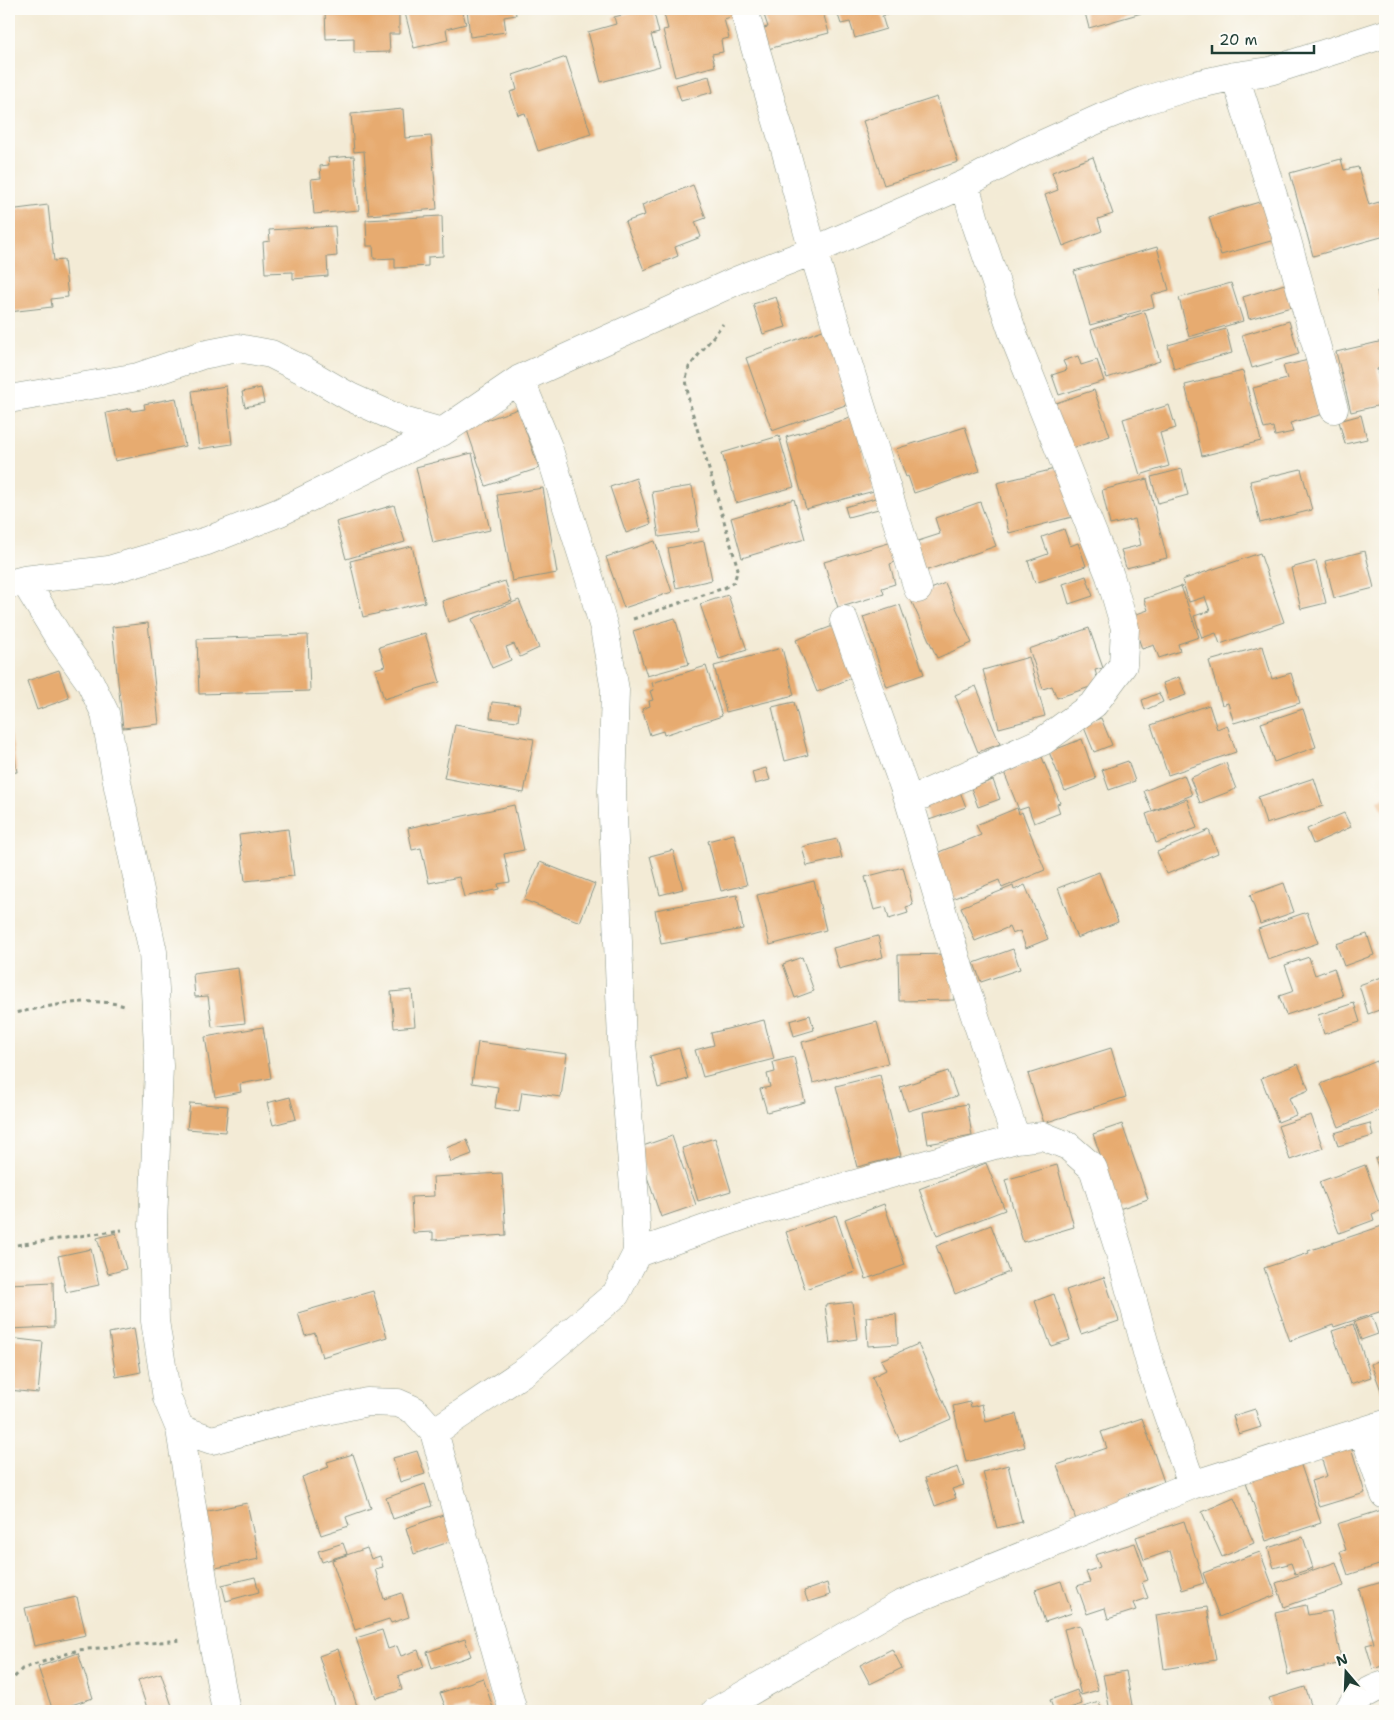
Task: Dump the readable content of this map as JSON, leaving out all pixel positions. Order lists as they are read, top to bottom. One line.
{"scale_bar":"20 m","north":"top"}
